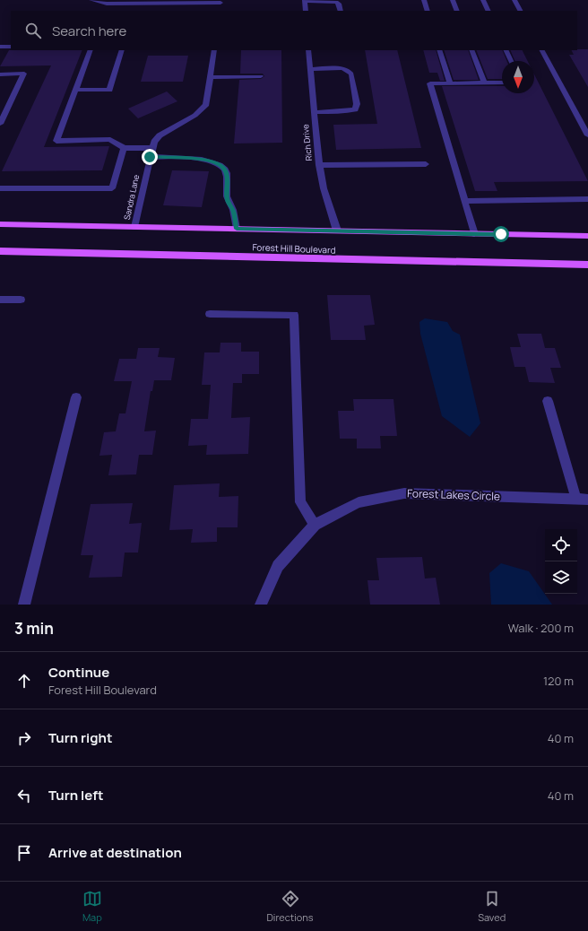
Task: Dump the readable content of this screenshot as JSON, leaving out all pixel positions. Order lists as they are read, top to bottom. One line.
{"streets":{"main road":["Forest Hill Boulevard"],"street":["Rich Drive","Sandra Lane","Forest Lakes Circle"]},"crossings":[["Rich Drive","Forest Hill Boulevard"],["Sandra Lane","Forest Hill Boulevard"]],"north":"bottom","page":{"search":"Search here","heading":["3 min","Walk · 200 m"],"list":[["Continue","Forest Hill Boulevard","120 m"],["Turn right","40 m"],["Turn left","40 m"],"Arrive at destination"],"nav":["Map","Directions","Saved"]}}
